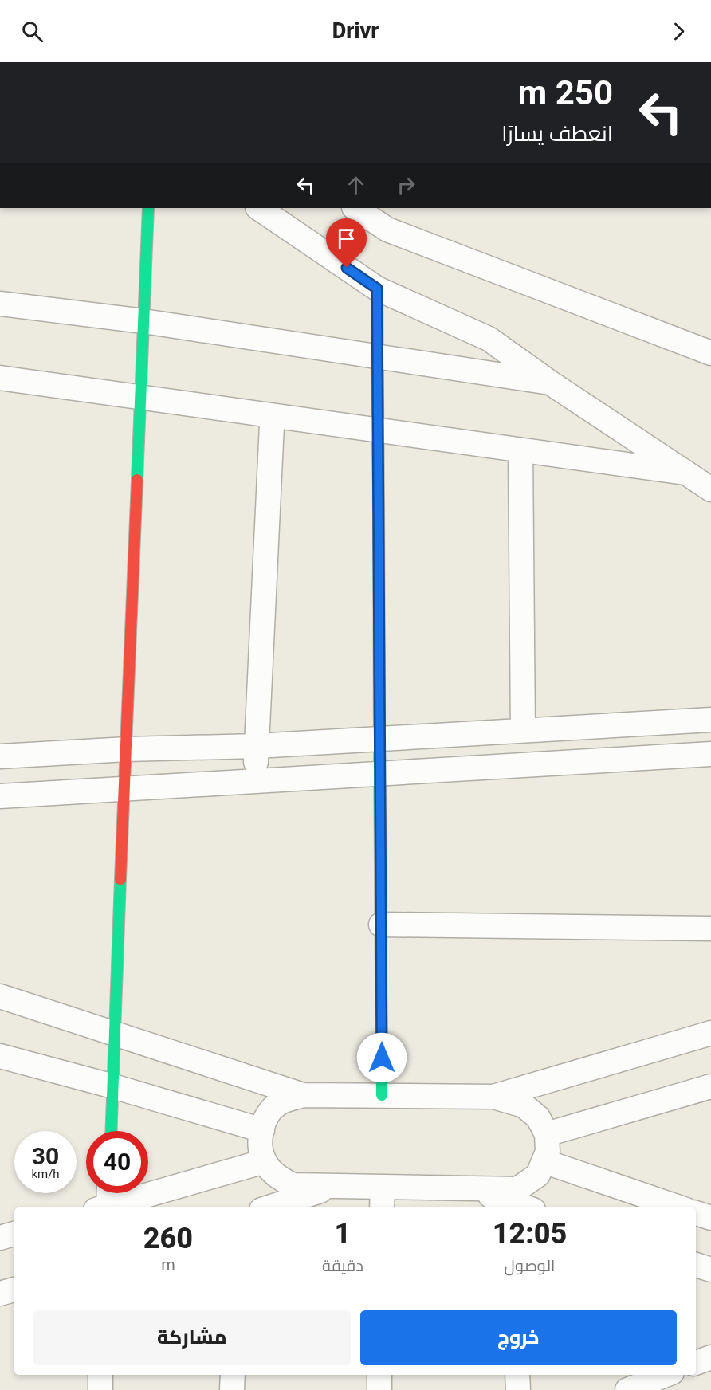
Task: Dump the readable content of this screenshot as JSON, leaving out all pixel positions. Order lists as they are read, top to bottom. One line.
{"page":{"header":"Drivr","turn":["250 m","انعطف يسارًا"],"speed":"30 km/h","limit":"40","eta":["12:05","الوصول","1","دقيقة","260","m"],"buttons":["خروج","مشاركة"]}}
